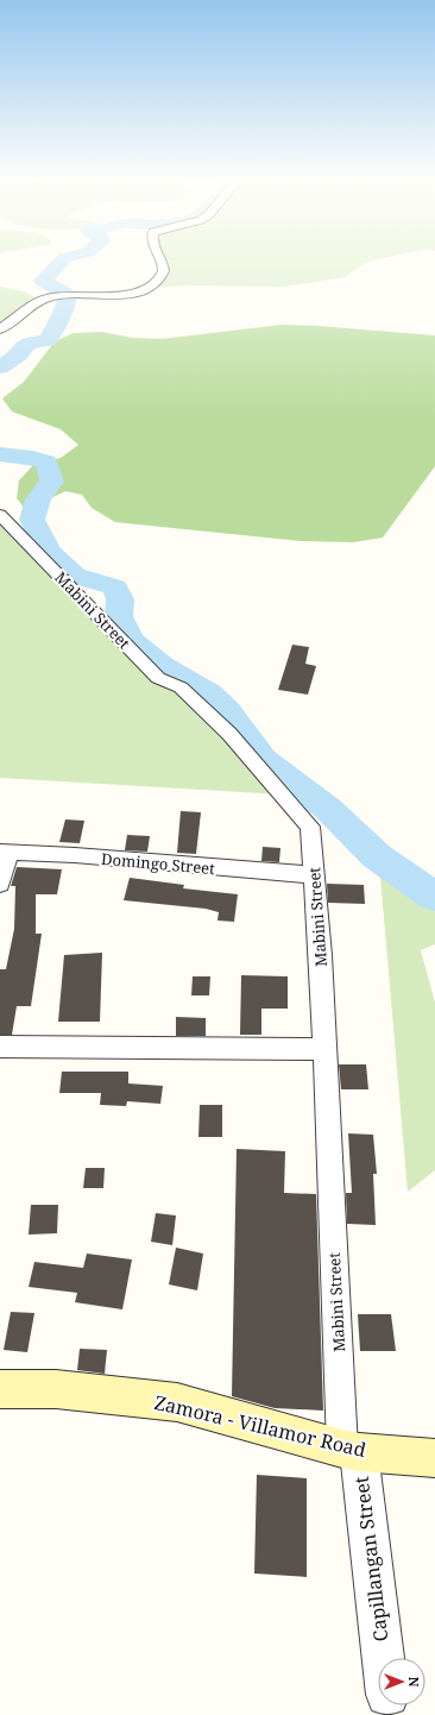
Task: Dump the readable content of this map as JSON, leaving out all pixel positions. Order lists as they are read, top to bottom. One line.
{"streets":{"main road":["Zamora - Villamor Road"],"street":["Mabini Street","Domingo Street","Capillangan Street"]},"crossings":[["Mabini Street","Domingo Street"],["Mabini Street","Zamora - Villamor Road"],["Mabini Street","Capillangan Street"],["Zamora - Villamor Road","Capillangan Street"]],"north":"right"}
